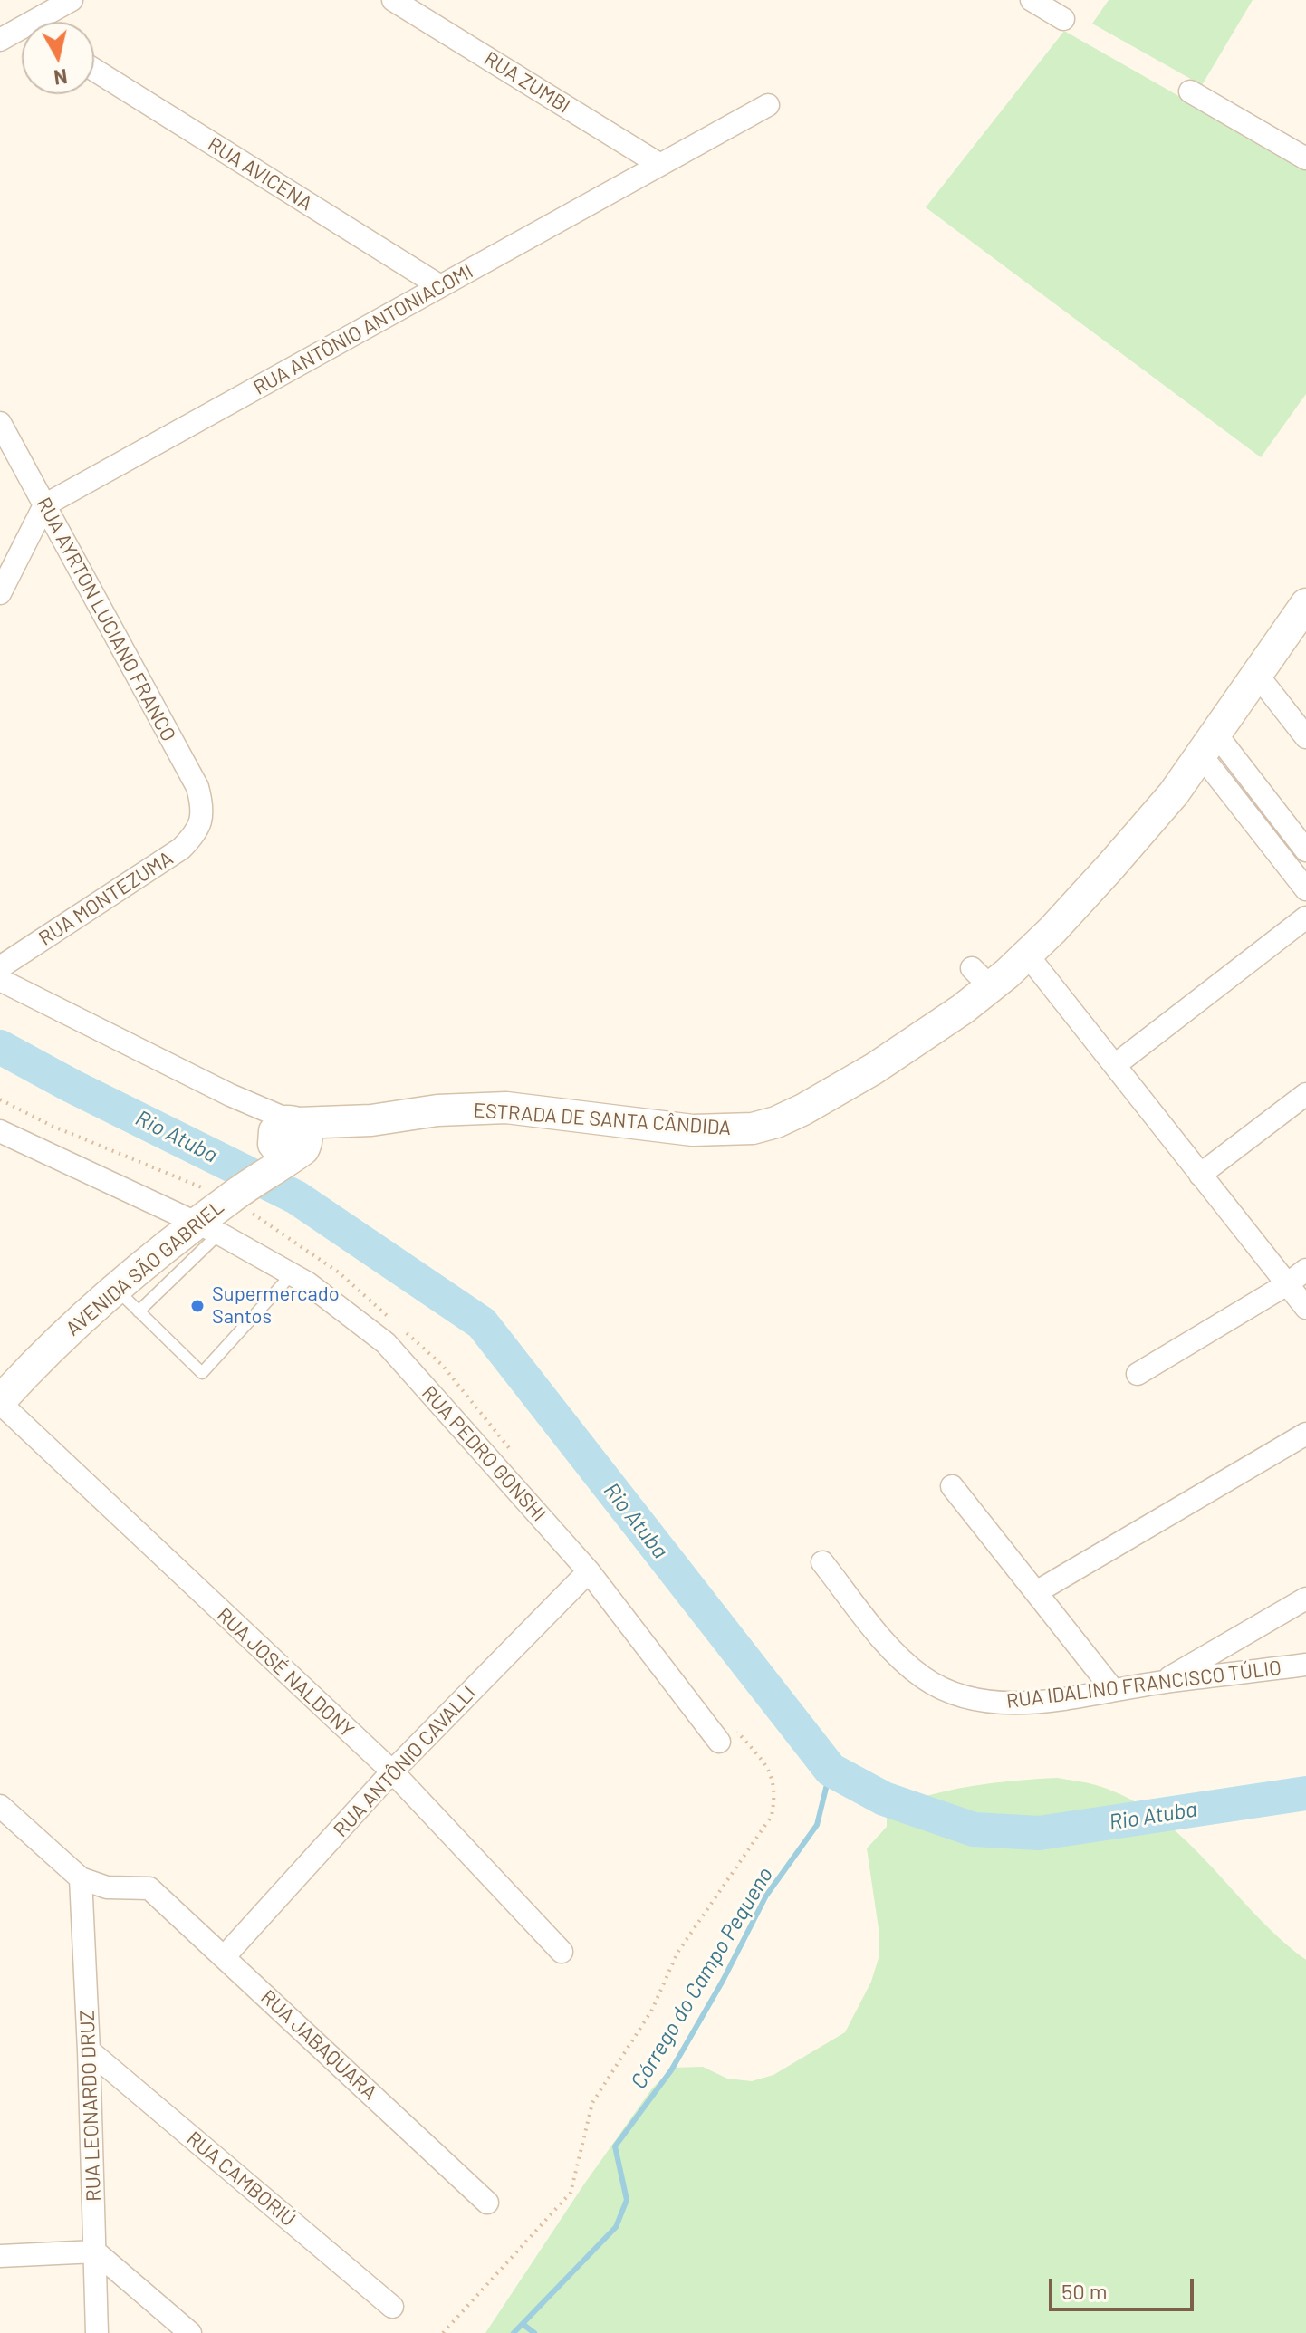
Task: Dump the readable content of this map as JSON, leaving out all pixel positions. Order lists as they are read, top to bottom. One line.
{"streets":{"main road":["ESTRADA DE SANTA CÂNDIDA","AVENIDA SÃO GABRIEL"],"street":["RUA ZUMBI","RUA AVICENA","RUA ANTÔNIO ANTONIACOMI","RUA AYRTON LUCIANO FRANCO","RUA MONTEZUMA","RUA PEDRO GONSHI","RUA JOSÉ NALDONY","RUA IDALINO FRANCISCO TÚLIO","RUA ANTÔNIO CAVALLI","RUA JABAQUARA","RUA LEONARDO DRUZ","RUA CAMBORIÚ"]},"crossings":[["RUA ZUMBI","RUA ANTÔNIO ANTONIACOMI"],["RUA AVICENA","RUA ANTÔNIO ANTONIACOMI"],["RUA ANTÔNIO ANTONIACOMI","RUA AYRTON LUCIANO FRANCO"],["RUA AYRTON LUCIANO FRANCO","RUA MONTEZUMA"],["ESTRADA DE SANTA CÂNDIDA","AVENIDA SÃO GABRIEL"],["AVENIDA SÃO GABRIEL","RUA PEDRO GONSHI"],["AVENIDA SÃO GABRIEL","RUA JOSÉ NALDONY"],["RUA PEDRO GONSHI","RUA ANTÔNIO CAVALLI"],["RUA JOSÉ NALDONY","RUA ANTÔNIO CAVALLI"],["RUA ANTÔNIO CAVALLI","RUA JABAQUARA"],["RUA JABAQUARA","RUA LEONARDO DRUZ"],["RUA LEONARDO DRUZ","RUA CAMBORIÚ"]],"water":["Rio Atuba","Córrego do Campo Pequeno"],"places":["Supermercado Santos"],"scale_bar":"50 m","north":"bottom"}
